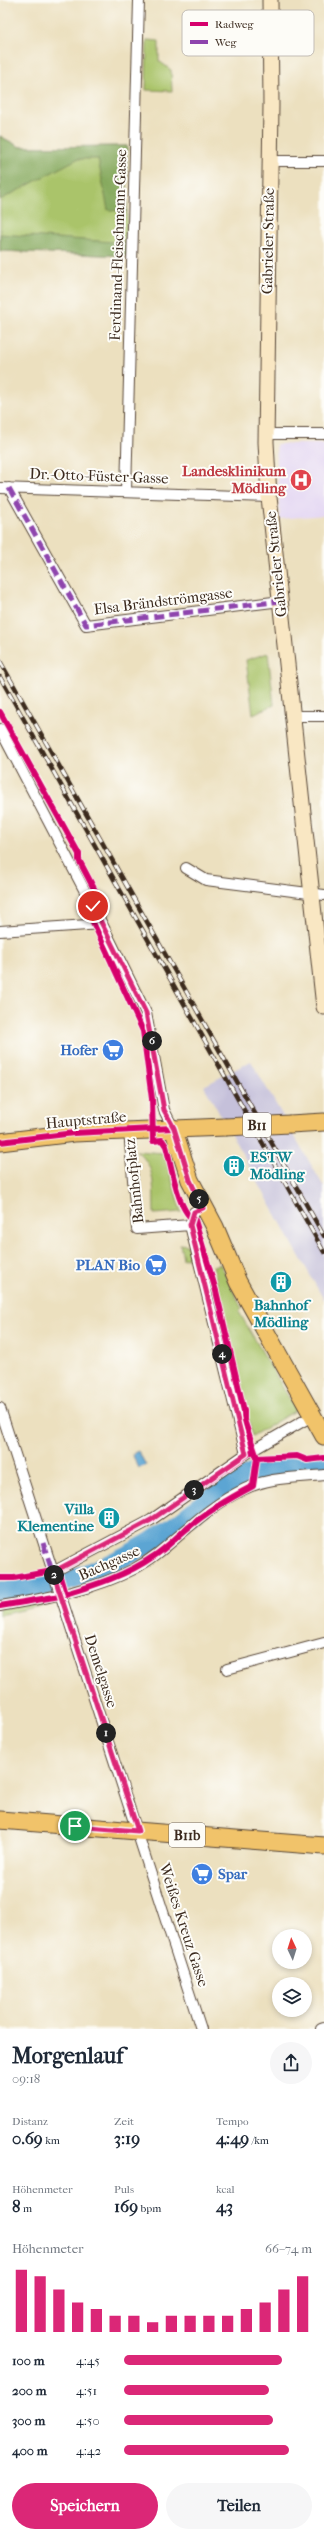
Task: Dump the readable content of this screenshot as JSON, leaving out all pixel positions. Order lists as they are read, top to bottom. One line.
{"streets":{"main road":["Hauptstraße","B11","B11b"],"street":["Gabrieler Straße","Ferdinand-Fleischmann-Gasse","Dr.-Otto-Füster-Gasse","Elsa Brändströmgasse","Bahnhofplatz","Bachgasse","Demelgasse","Weißes Kreuz Gasse"]},"crossings":[["Gabrieler Straße","Dr.-Otto-Füster-Gasse"],["Gabrieler Straße","Elsa Brändströmgasse"],["Ferdinand-Fleischmann-Gasse","Dr.-Otto-Füster-Gasse"],["Dr.-Otto-Füster-Gasse","Elsa Brändströmgasse"],["Hauptstraße","B11"],["Hauptstraße","Bahnhofplatz"],["Bachgasse","Demelgasse"],["Demelgasse","B11b"],["Demelgasse","Weißes Kreuz Gasse"],["B11b","Weißes Kreuz Gasse"]],"places":{"hospital":["Landesklinikum Mödling"],"supermarket":["Hofer","PLAN Bio","Spar"],"building":["ESTW Mödling","Bahnhof Mödling","Villa Klementine"]},"legend":["Radweg","Weg"],"north":"top","page":{"pins":["6","5","4","3","2","1"],"heading":["Morgenlauf","09:18"],"stats":[["Distanz","0.69 km"],["Zeit","3:19"],["Tempo","4:49 /km"],["Höhenmeter","8 m"],["Puls","169 bpm"],["kcal","43"]],"chart":["Höhenmeter","66–74 m"],"list":[{"name":"100 m","note":"4:45"},{"name":"200 m","note":"4:51"},{"name":"300 m","note":"4:50"},{"name":"400 m","note":"4:42"}],"buttons":["Speichern","Teilen"]}}
